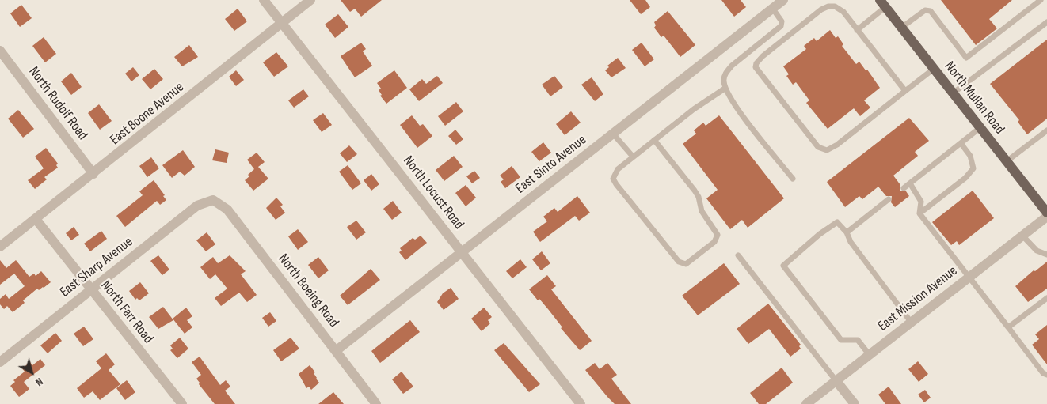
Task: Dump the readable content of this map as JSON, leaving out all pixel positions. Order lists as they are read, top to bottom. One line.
{"streets":{"main road":["North Mullan Road"],"street":["North Rudolf Road","East Boone Avenue","East Sinto Avenue","North Locust Road","East Sharp Avenue","North Boeing Road","East Mission Avenue","North Farr Road"]},"crossings":[["North Rudolf Road","East Boone Avenue"],["East Boone Avenue","North Locust Road"],["East Boone Avenue","North Farr Road"],["East Sinto Avenue","North Locust Road"],["East Sinto Avenue","North Boeing Road"],["East Sharp Avenue","North Boeing Road"],["East Sharp Avenue","North Farr Road"]],"north":"bottom right"}
